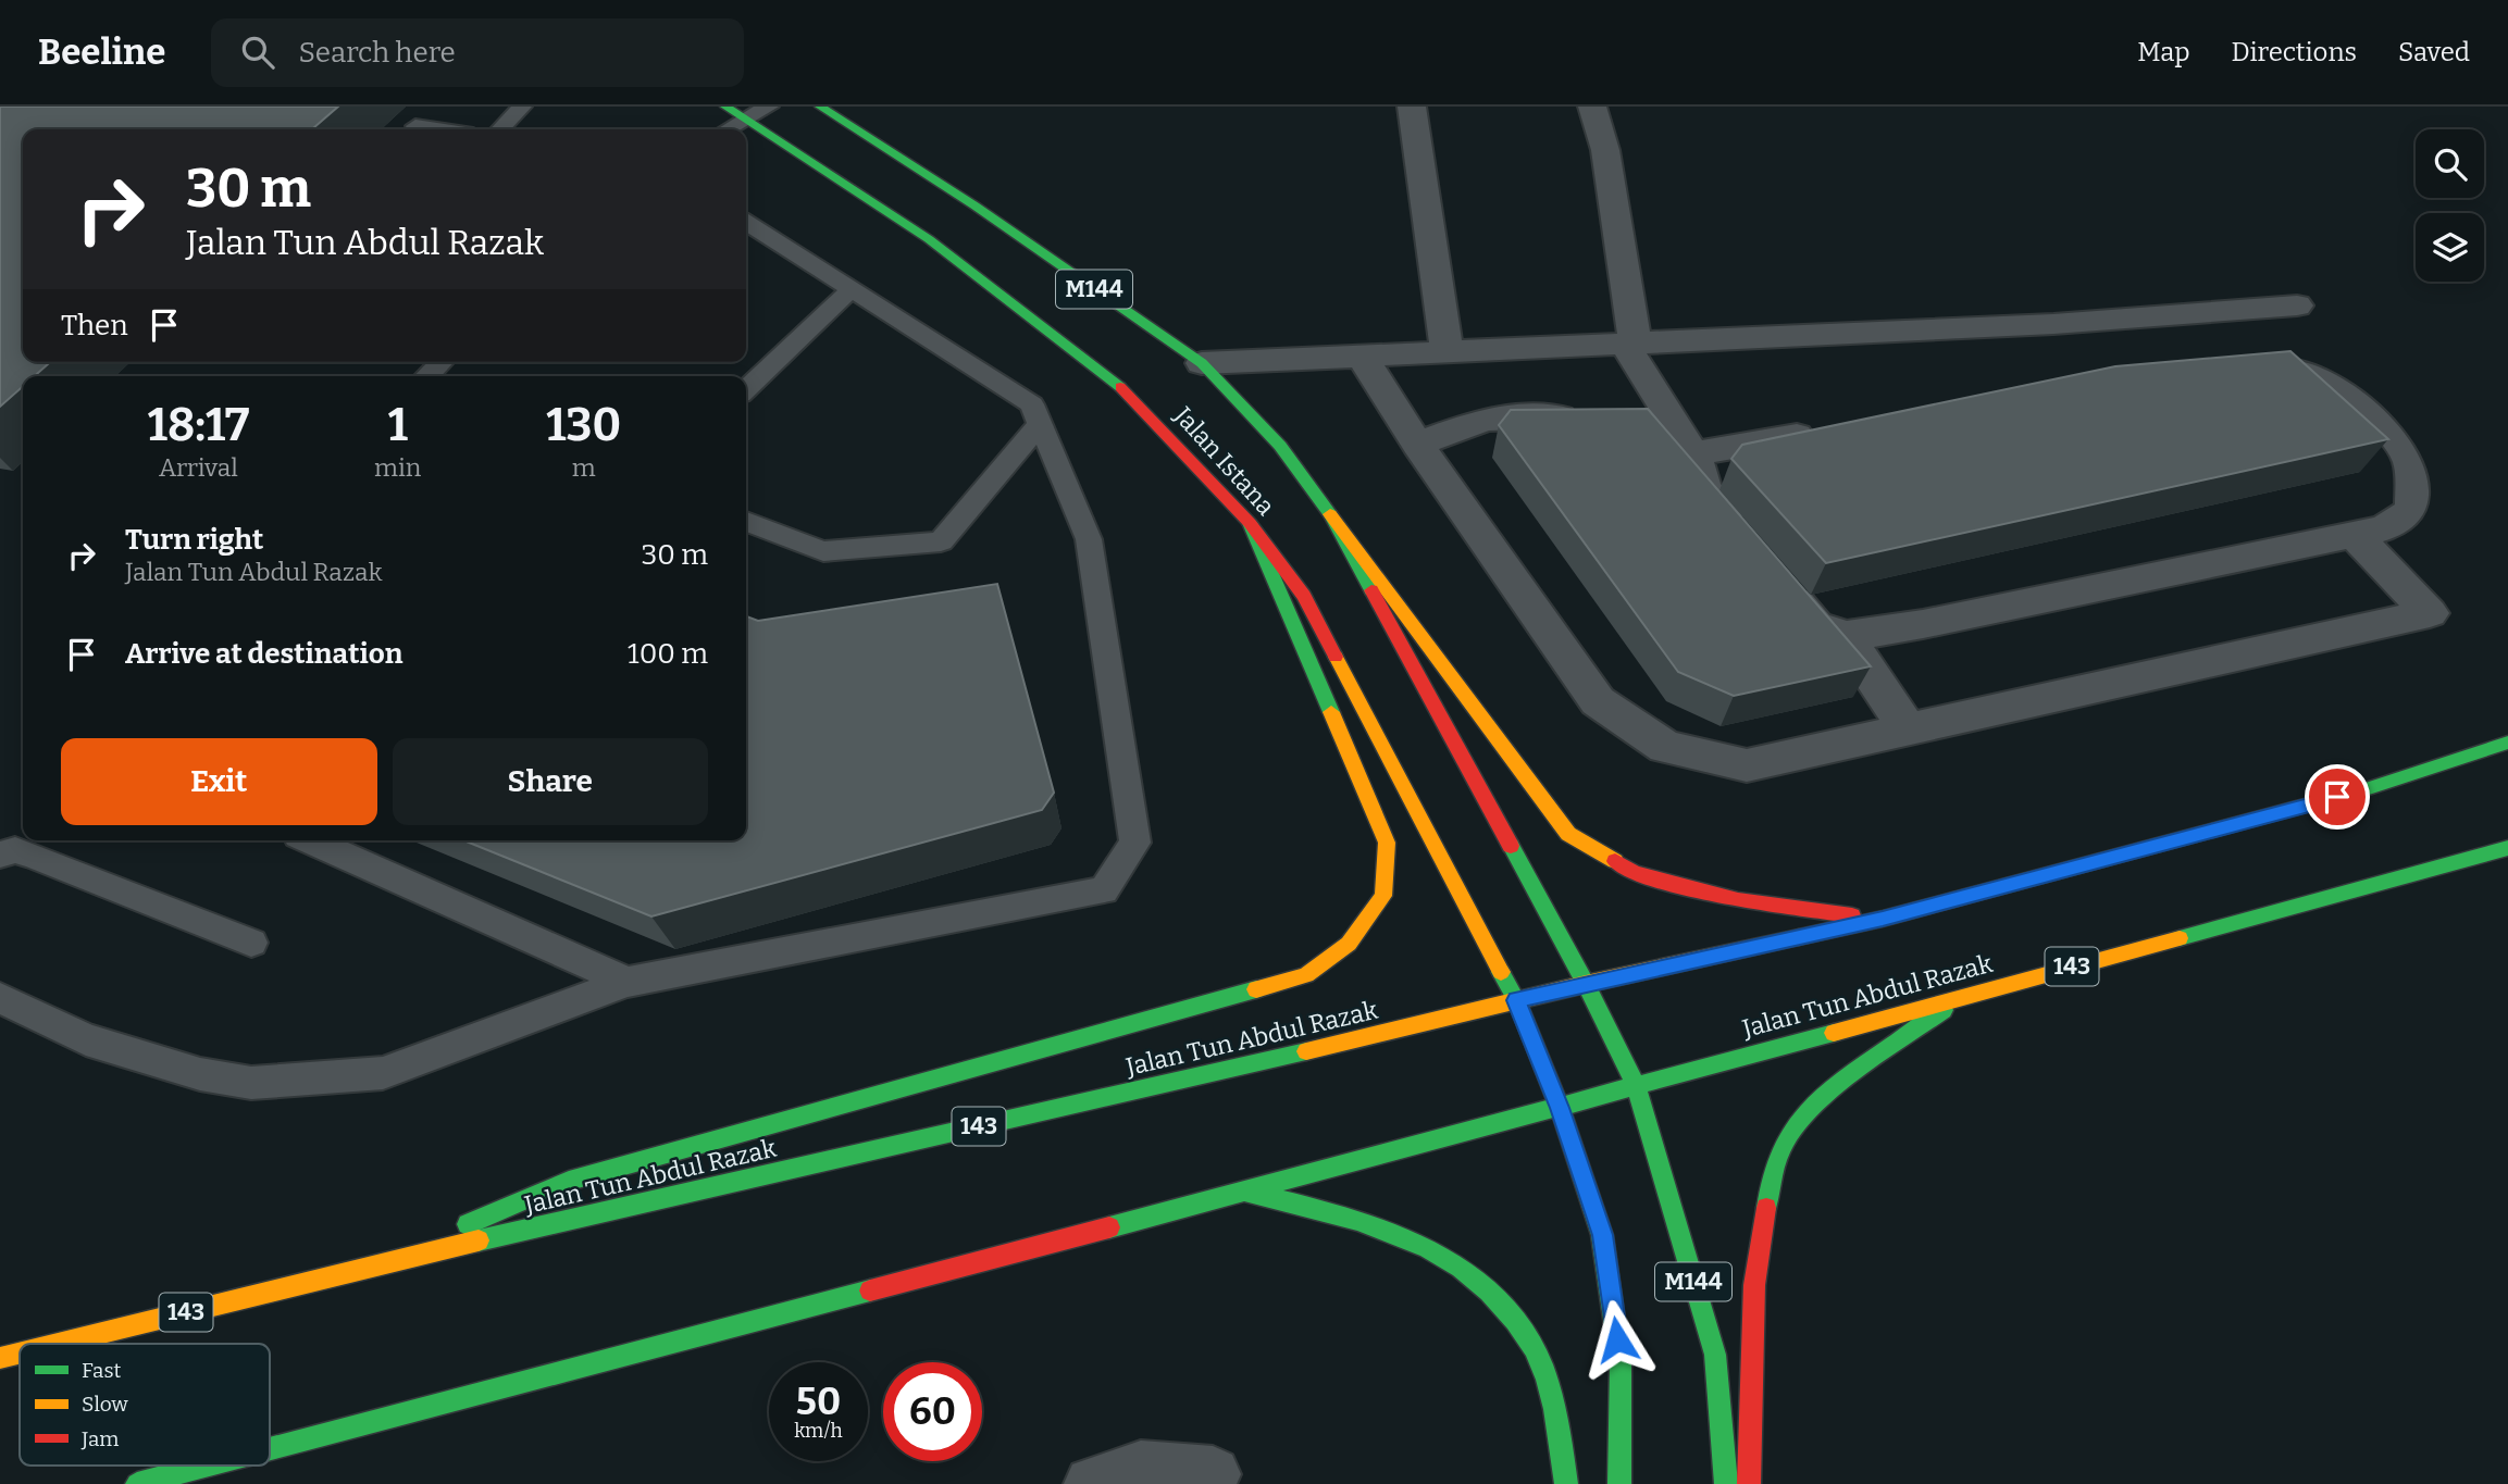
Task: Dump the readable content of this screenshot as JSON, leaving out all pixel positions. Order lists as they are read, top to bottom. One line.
{"streets":{"main road":["M144","Jalan Istana","143","Jalan Tun Abdul Razak"]},"crossings":[["M144","Jalan Istana"],["M144","Jalan Tun Abdul Razak"],["Jalan Istana","Jalan Tun Abdul Razak"]],"legend":["Fast","Slow","Jam"],"page":{"header":"Beeline","search":"Search here","nav":["Map","Directions","Saved"],"turn":["30 m","Jalan Tun Abdul Razak"],"then":"Then","eta":["18:17","Arrival","1","min","130","m"],"list":[{"name":"Turn right","note":"Jalan Tun Abdul Razak","value":"30 m"},{"name":"Arrive at destination","value":"100 m"}],"buttons":["Exit","Share"],"speed":"50 km/h","limit":"60"}}
